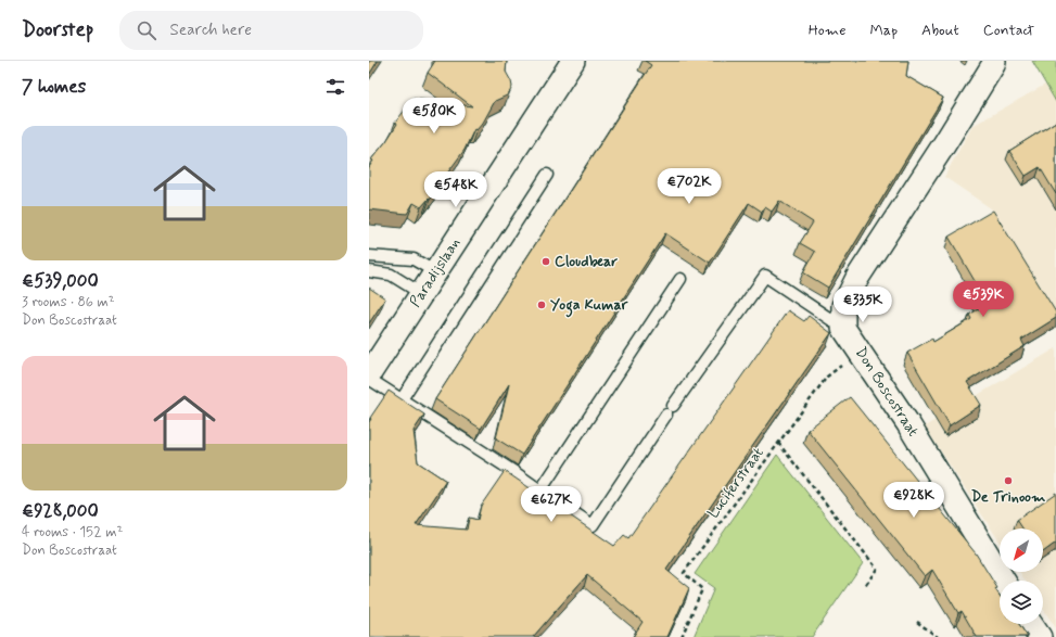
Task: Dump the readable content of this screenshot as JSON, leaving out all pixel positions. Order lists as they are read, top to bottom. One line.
{"streets":{"street":["Paradijslaan","Don Boscostraat"],"path":["Luciferstraat"]},"crossings":[["Don Boscostraat","Luciferstraat"]],"places":["Cloudbear","Yoga Kumar","De Trinoom"],"north":"bottom left","page":{"header":"Doorstep","search":"Search here","nav":["Home","Map","About","Contact"],"heading":"7 homes","price":["€580K","€702K","€548K","€539K","€335K","€928K","€627K"],"list":[{"name":"€539,000","note":"3 rooms · 86 m² · Don Boscostraat"},{"name":"€928,000","note":"4 rooms · 152 m² · Don Boscostraat"}]}}
